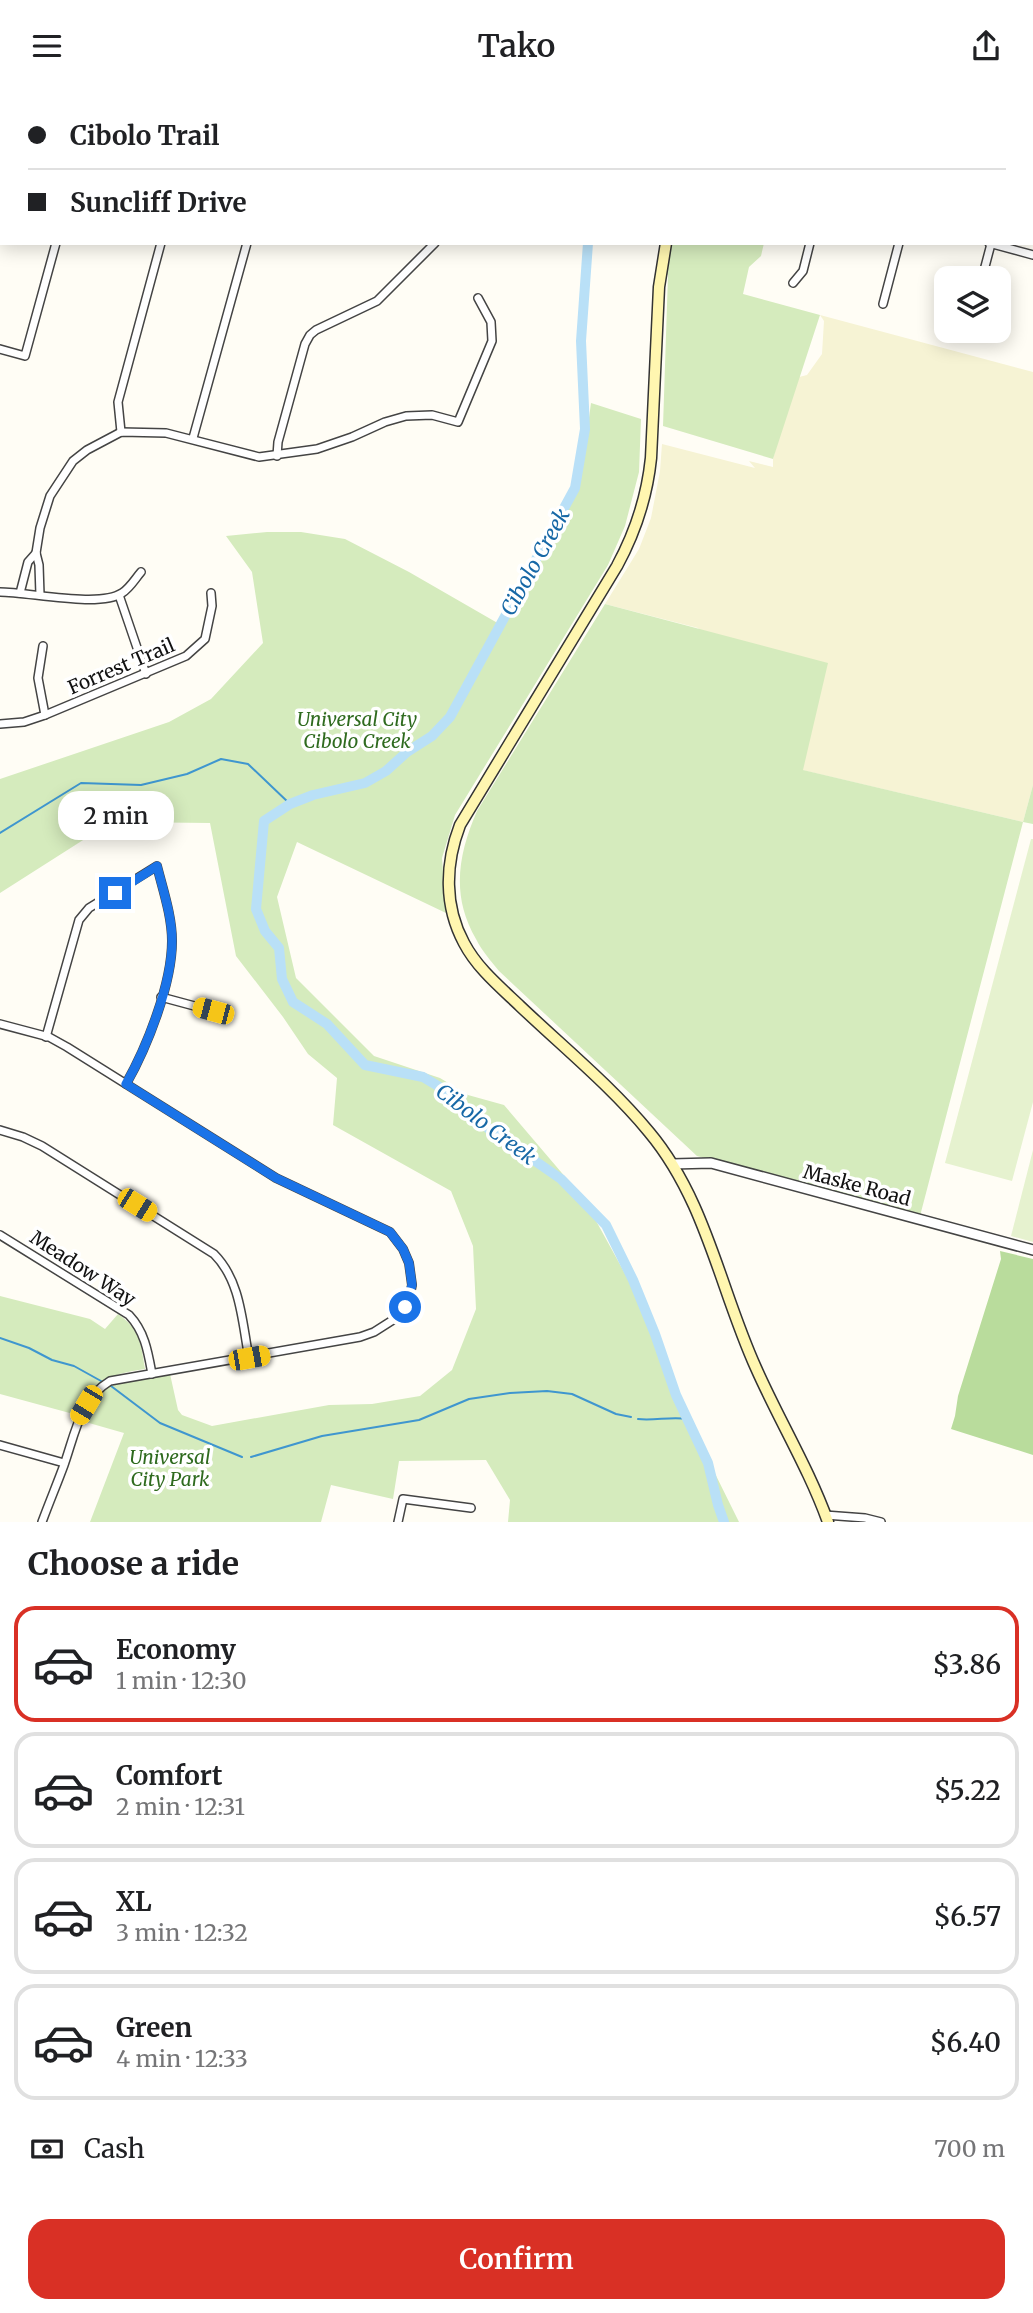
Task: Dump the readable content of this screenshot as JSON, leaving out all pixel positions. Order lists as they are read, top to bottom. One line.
{"streets":{"street":["Forrest Trail","Maske Road","Meadow Way"]},"water":["Cibolo Creek"],"parks":["Universal City Cibolo Creek","Universal City Park"],"page":{"header":"Tako","banner":["Cibolo Trail","Suncliff Drive"],"bubble":"2 min","heading":"Choose a ride","list":[{"name":"Economy","note":"1 min · 12:30","value":"$3.86"},{"name":"Comfort","note":"2 min · 12:31","value":"$5.22"},{"name":"XL","note":"3 min · 12:32","value":"$6.57"},{"name":"Green","note":"4 min · 12:33","value":"$6.40"}],"pay":["Cash","700 m"],"buttons":"Confirm"}}
